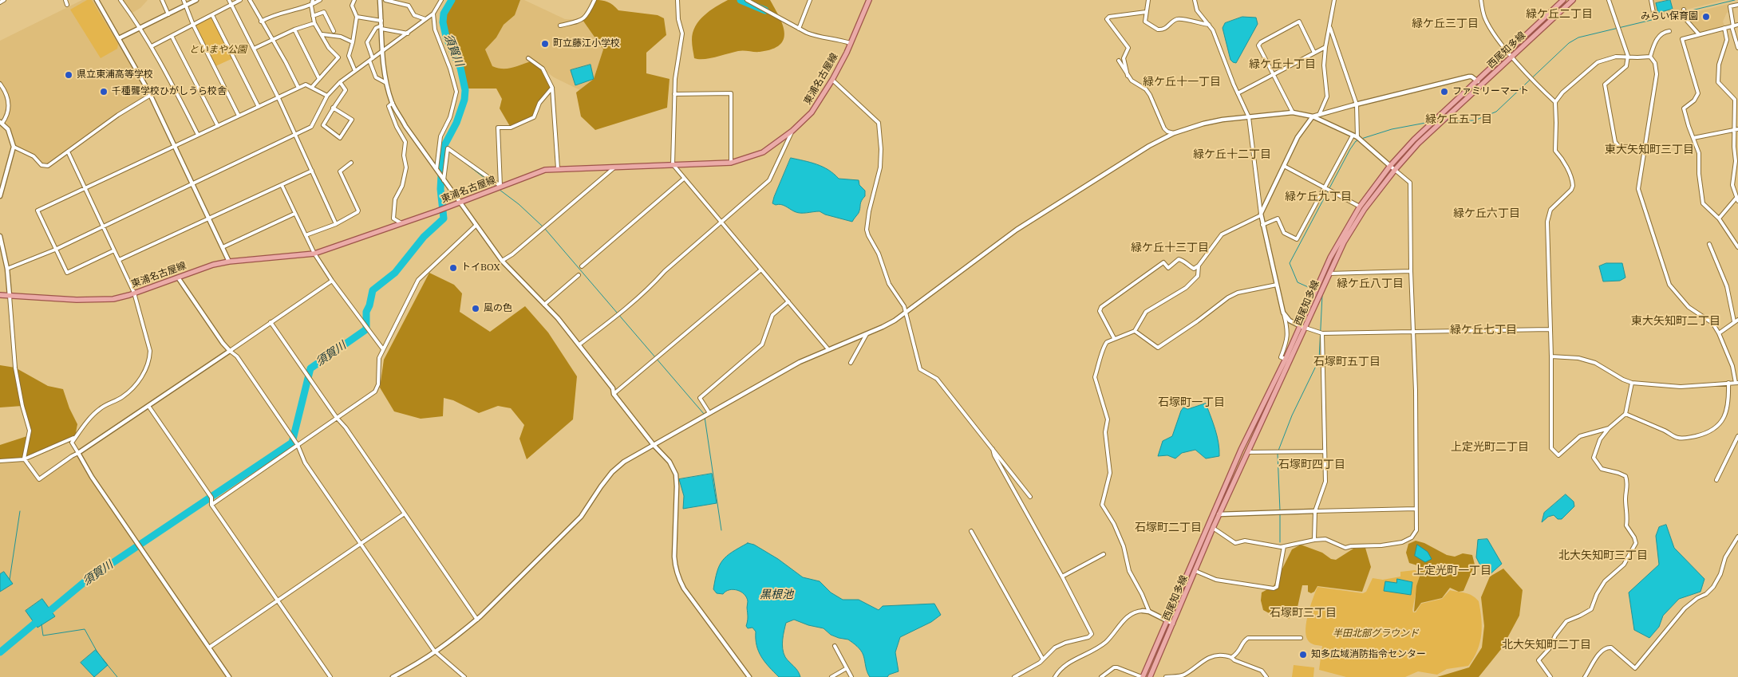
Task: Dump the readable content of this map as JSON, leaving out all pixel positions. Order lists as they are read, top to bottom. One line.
{"streets":{"main road":["西尾知多線","東浦名古屋線"]},"districts":["緑ケ丘二丁目","緑ケ丘三丁目","緑ケ丘十丁目","緑ケ丘十一丁目","緑ケ丘五丁目","東大矢知町三丁目","緑ケ丘十二丁目","緑ケ丘九丁目","緑ケ丘六丁目","緑ケ丘十三丁目","緑ケ丘八丁目","東大矢知町二丁目","緑ケ丘七丁目","石塚町五丁目","石塚町一丁目","上定光町二丁目","石塚町四丁目","石塚町二丁目","北大矢知町三丁目","上定光町一丁目","石塚町三丁目","北大矢知町二丁目"],"water":["須賀川","黒根池"],"parks":["といまや公園","半田北部グラウンド"],"places":["みらい保育園","町立藤江小学校","県立東浦高等学校","千種聾学校ひがしうら校舎","ファミリーマート","トイBOX","風の色","知多広域消防指令センター"]}
